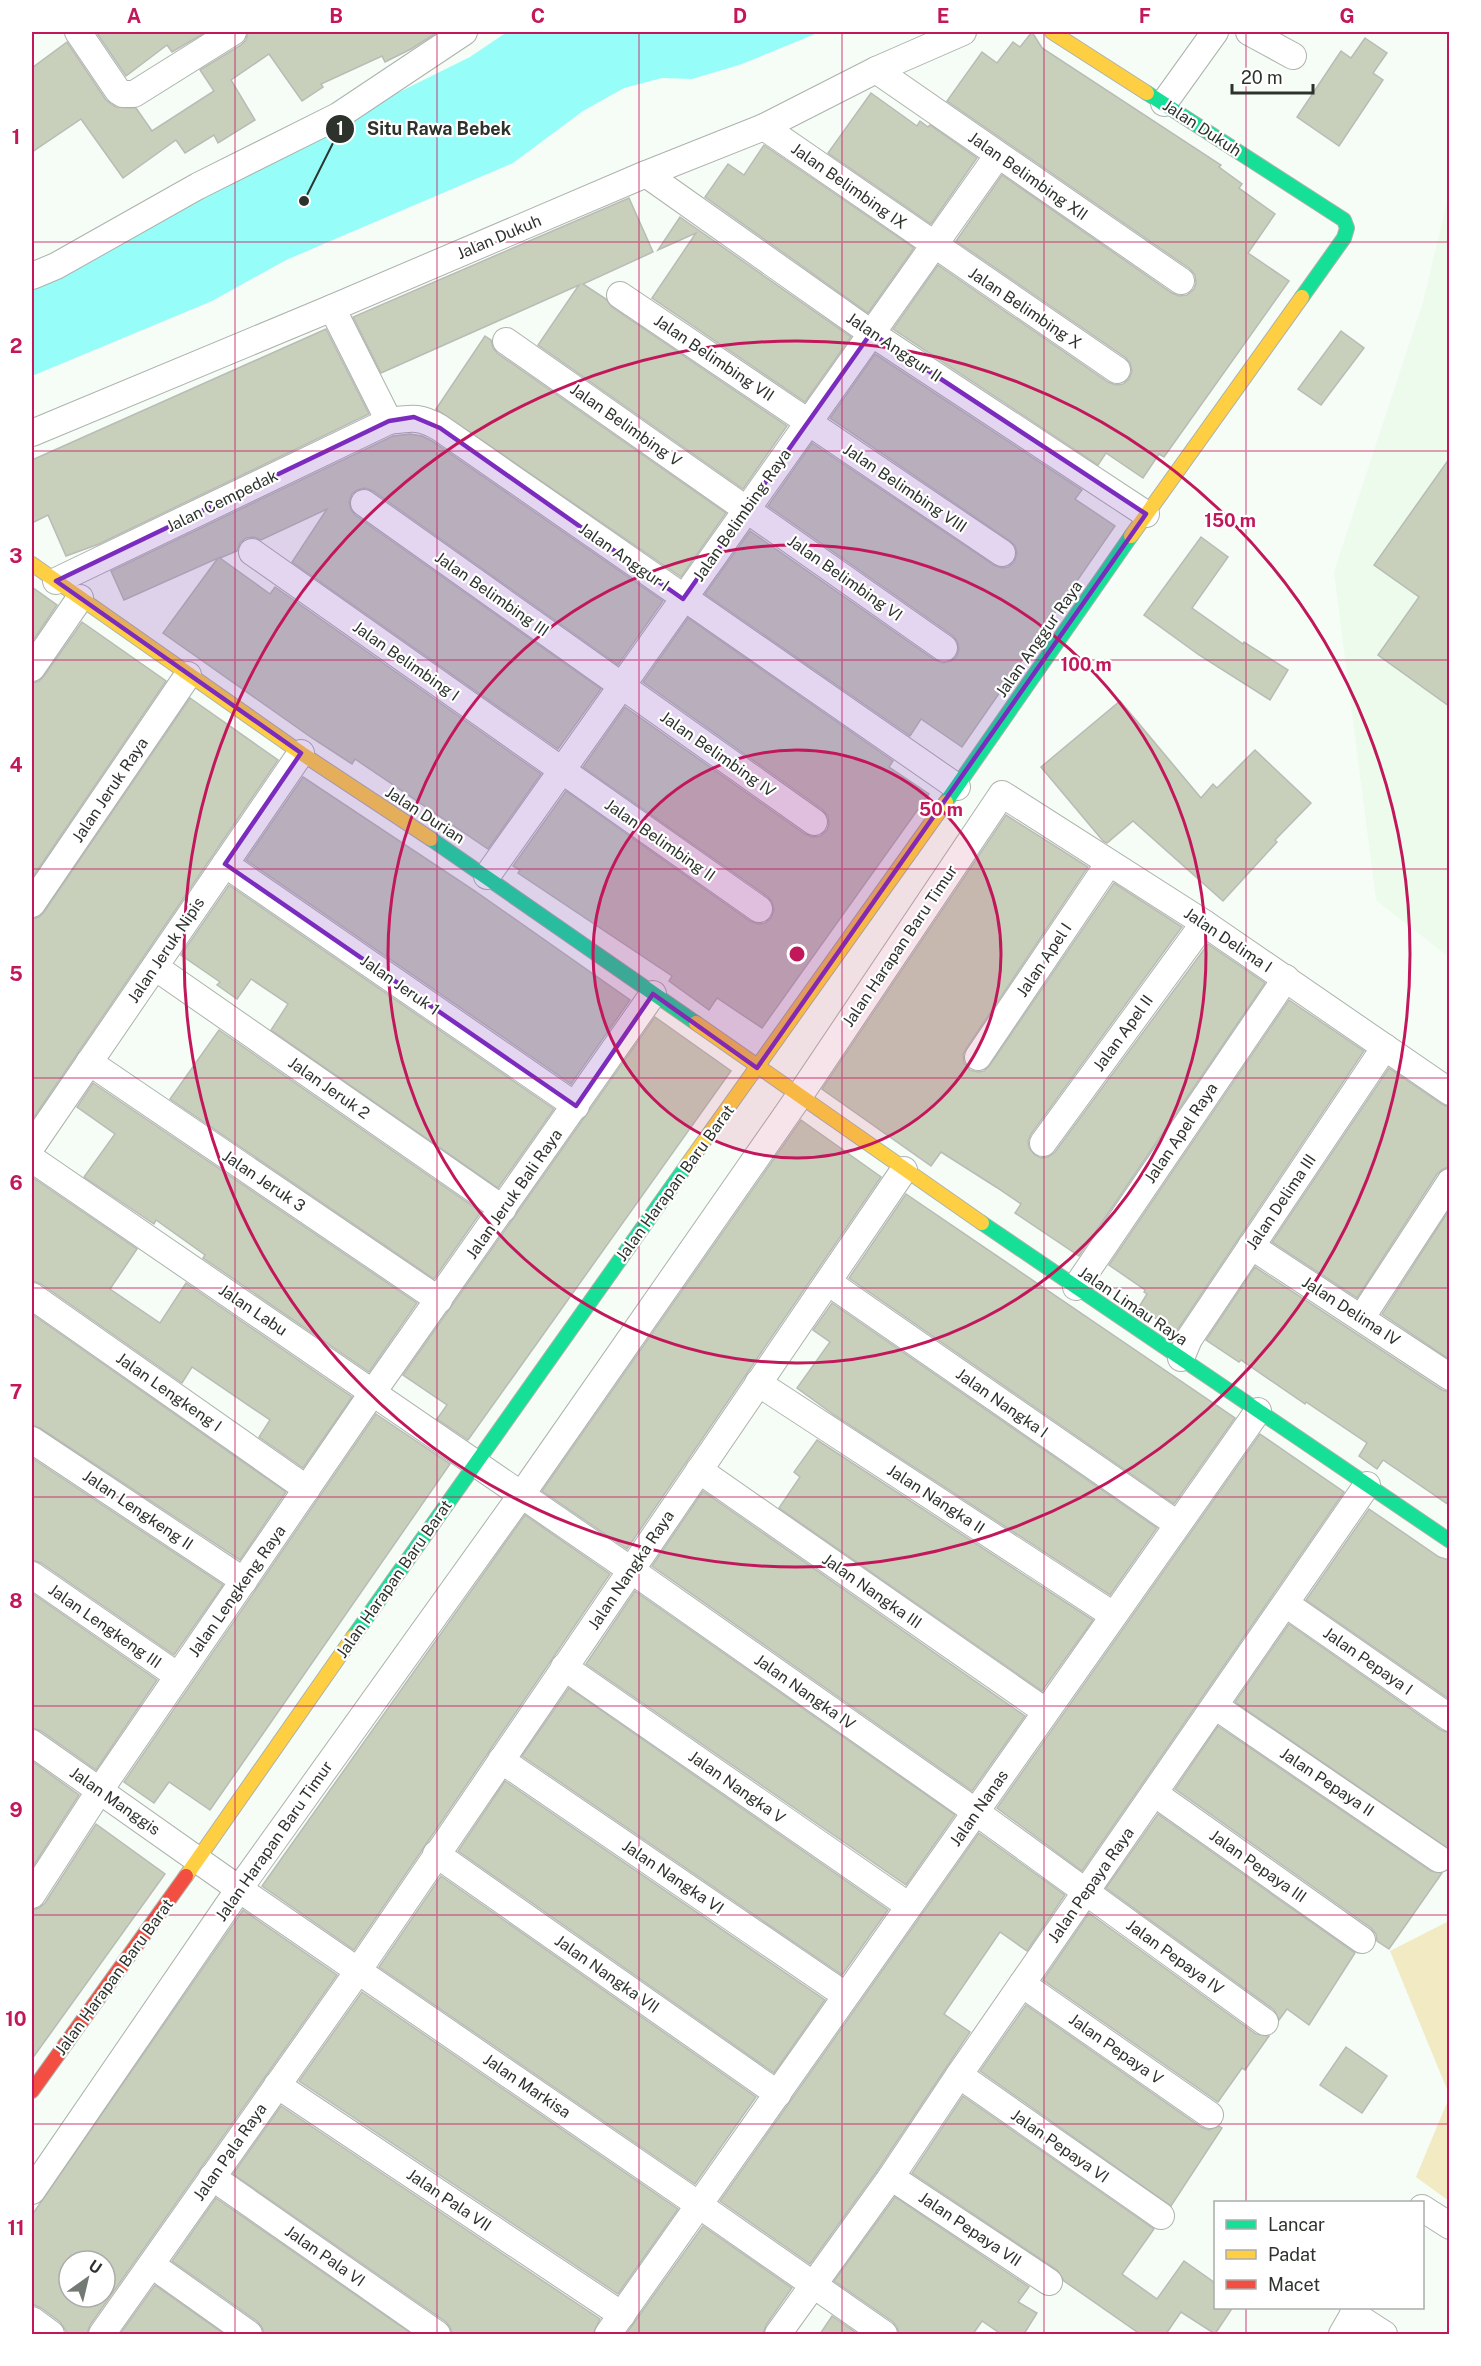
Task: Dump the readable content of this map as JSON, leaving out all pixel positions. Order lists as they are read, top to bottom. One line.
{"streets":{"street":["Jalan Dukuh","Jalan Belimbing XII","Jalan Belimbing IX","Jalan Belimbing X","Jalan Anggur II","Jalan Belimbing VII","Jalan Belimbing V","Jalan Belimbing VIII","Jalan Cempedak","Jalan Belimbing Raya","Jalan Anggur I","Jalan Belimbing VI","Jalan Belimbing III","Jalan Anggur Raya","Jalan Belimbing I","Jalan Belimbing IV","Jalan Jeruk Raya","Jalan Durian","Jalan Belimbing II","Jalan Delima I","Jalan Harapan Baru Timur","Jalan Jeruk Nipis","Jalan Apel I","Jalan Jeruk 1","Jalan Apel II","Jalan Jeruk 2","Jalan Apel Raya","Jalan Jeruk 3","Jalan Harapan Baru Barat","Jalan Jeruk Bali Raya","Jalan Delima III","Jalan Limau Raya","Jalan Labu","Jalan Delima IV","Jalan Lengkeng I","Jalan Nangka I","Jalan Nangka II","Jalan Lengkeng II","Jalan Nangka Raya","Jalan Lengkeng Raya","Jalan Nangka III","Jalan Lengkeng III","Jalan Pepaya I","Jalan Nangka IV","Jalan Pepaya II","Jalan Nangka V","Jalan Manggis","Jalan Nanas","Jalan Pepaya III","Jalan Nangka VI","Jalan Pepaya Raya","Jalan Pepaya IV","Jalan Nangka VII","Jalan Pepaya V","Jalan Markisa","Jalan Pepaya VI","Jalan Pala Raya","Jalan Pala VII","Jalan Pepaya VII","Jalan Pala VI"]},"crossings":[["Jalan Dukuh","Jalan Belimbing XII"],["Jalan Dukuh","Jalan Belimbing IX"],["Jalan Dukuh","Jalan Anggur II"],["Jalan Dukuh","Jalan Anggur Raya"],["Jalan Belimbing XII","Jalan Belimbing Raya"],["Jalan Belimbing IX","Jalan Belimbing X"],["Jalan Belimbing IX","Jalan Belimbing Raya"],["Jalan Belimbing X","Jalan Belimbing Raya"],["Jalan Anggur II","Jalan Belimbing Raya"],["Jalan Anggur II","Jalan Anggur Raya"],["Jalan Belimbing VII","Jalan Belimbing VIII"],["Jalan Belimbing VII","Jalan Belimbing Raya"],["Jalan Belimbing V","Jalan Belimbing Raya"],["Jalan Belimbing V","Jalan Belimbing VI"],["Jalan Belimbing VIII","Jalan Belimbing Raya"],["Jalan Cempedak","Jalan Anggur I"],["Jalan Cempedak","Jalan Durian"],["Jalan Belimbing Raya","Jalan Anggur I"],["Jalan Belimbing Raya","Jalan Belimbing VI"],["Jalan Belimbing Raya","Jalan Belimbing III"],["Jalan Belimbing Raya","Jalan Belimbing I"],["Jalan Belimbing Raya","Jalan Belimbing IV"],["Jalan Belimbing Raya","Jalan Durian"],["Jalan Belimbing Raya","Jalan Belimbing II"],["Jalan Anggur I","Jalan Anggur Raya"],["Jalan Belimbing III","Jalan Belimbing IV"],["Jalan Anggur Raya","Jalan Durian"],["Jalan Anggur Raya","Jalan Harapan Baru Barat"],["Jalan Belimbing I","Jalan Belimbing II"],["Jalan Jeruk Raya","Jalan Durian"],["Jalan Durian","Jalan Harapan Baru Timur"],["Jalan Durian","Jalan Jeruk Nipis"],["Jalan Durian","Jalan Harapan Baru Barat"],["Jalan Durian","Jalan Jeruk Bali Raya"],["Jalan Durian","Jalan Limau Raya"],["Jalan Delima I","Jalan Harapan Baru Timur"],["Jalan Delima I","Jalan Apel I"],["Jalan Delima I","Jalan Apel II"],["Jalan Delima I","Jalan Apel Raya"],["Jalan Delima I","Jalan Delima III"],["Jalan Harapan Baru Timur","Jalan Limau Raya"],["Jalan Harapan Baru Timur","Jalan Labu"],["Jalan Harapan Baru Timur","Jalan Nangka IV"],["Jalan Harapan Baru Timur","Jalan Manggis"],["Jalan Harapan Baru Timur","Jalan Markisa"],["Jalan Jeruk Nipis","Jalan Jeruk 1"],["Jalan Jeruk Nipis","Jalan Jeruk 2"],["Jalan Jeruk Nipis","Jalan Jeruk 3"],["Jalan Jeruk 1","Jalan Jeruk Bali Raya"],["Jalan Jeruk 2","Jalan Jeruk Bali Raya"],["Jalan Apel Raya","Jalan Limau Raya"],["Jalan Jeruk 3","Jalan Jeruk Bali Raya"],["Jalan Harapan Baru Barat","Jalan Labu"],["Jalan Harapan Baru Barat","Jalan Manggis"],["Jalan Jeruk Bali Raya","Jalan Labu"],["Jalan Jeruk Bali Raya","Jalan Lengkeng Raya"],["Jalan Delima III","Jalan Limau Raya"],["Jalan Delima III","Jalan Delima IV"],["Jalan Limau Raya","Jalan Nangka Raya"],["Jalan Limau Raya","Jalan Nanas"],["Jalan Limau Raya","Jalan Pepaya Raya"],["Jalan Labu","Jalan Lengkeng Raya"],["Jalan Labu","Jalan Nangka IV"],["Jalan Lengkeng I","Jalan Lengkeng Raya"],["Jalan Nangka I","Jalan Nangka Raya"],["Jalan Nangka I","Jalan Nanas"],["Jalan Nangka II","Jalan Nangka Raya"],["Jalan Nangka II","Jalan Nanas"],["Jalan Lengkeng II","Jalan Lengkeng Raya"],["Jalan Nangka Raya","Jalan Nangka III"],["Jalan Nangka Raya","Jalan Nangka IV"],["Jalan Nangka Raya","Jalan Nangka V"],["Jalan Nangka Raya","Jalan Nangka VI"],["Jalan Nangka Raya","Jalan Nangka VII"],["Jalan Nangka Raya","Jalan Markisa"],["Jalan Nangka Raya","Jalan Pala Raya"],["Jalan Lengkeng Raya","Jalan Lengkeng III"],["Jalan Lengkeng Raya","Jalan Manggis"],["Jalan Nangka III","Jalan Nanas"],["Jalan Pepaya I","Jalan Pepaya Raya"],["Jalan Nangka IV","Jalan Nanas"],["Jalan Nangka IV","Jalan Pepaya Raya"],["Jalan Nangka IV","Jalan Pepaya IV"],["Jalan Pepaya II","Jalan Pepaya Raya"],["Jalan Nangka V","Jalan Nanas"],["Jalan Manggis","Jalan Markisa"],["Jalan Nanas","Jalan Nangka VI"],["Jalan Nanas","Jalan Nangka VII"],["Jalan Nanas","Jalan Markisa"],["Jalan Nanas","Jalan Pala VII"],["Jalan Pepaya III","Jalan Pepaya Raya"],["Jalan Pepaya Raya","Jalan Pepaya IV"],["Jalan Pepaya Raya","Jalan Pepaya V"],["Jalan Pepaya Raya","Jalan Markisa"],["Jalan Pepaya Raya","Jalan Pepaya VI"],["Jalan Pepaya Raya","Jalan Pepaya VII"],["Jalan Markisa","Jalan Pala Raya"],["Jalan Pala Raya","Jalan Pala VII"],["Jalan Pala Raya","Jalan Pala VI"]],"places":["Situ Rawa Bebek"],"legend":["Lancar","Padat","Macet"],"scale_bar":"20 m","north":"top right","grid":{"columns":["A","B","C","D","E","F","G"],"rows":["1","2","3","4","5","6","7","8","9","10","11"]},"rings":["150 m","100 m","50 m"]}
